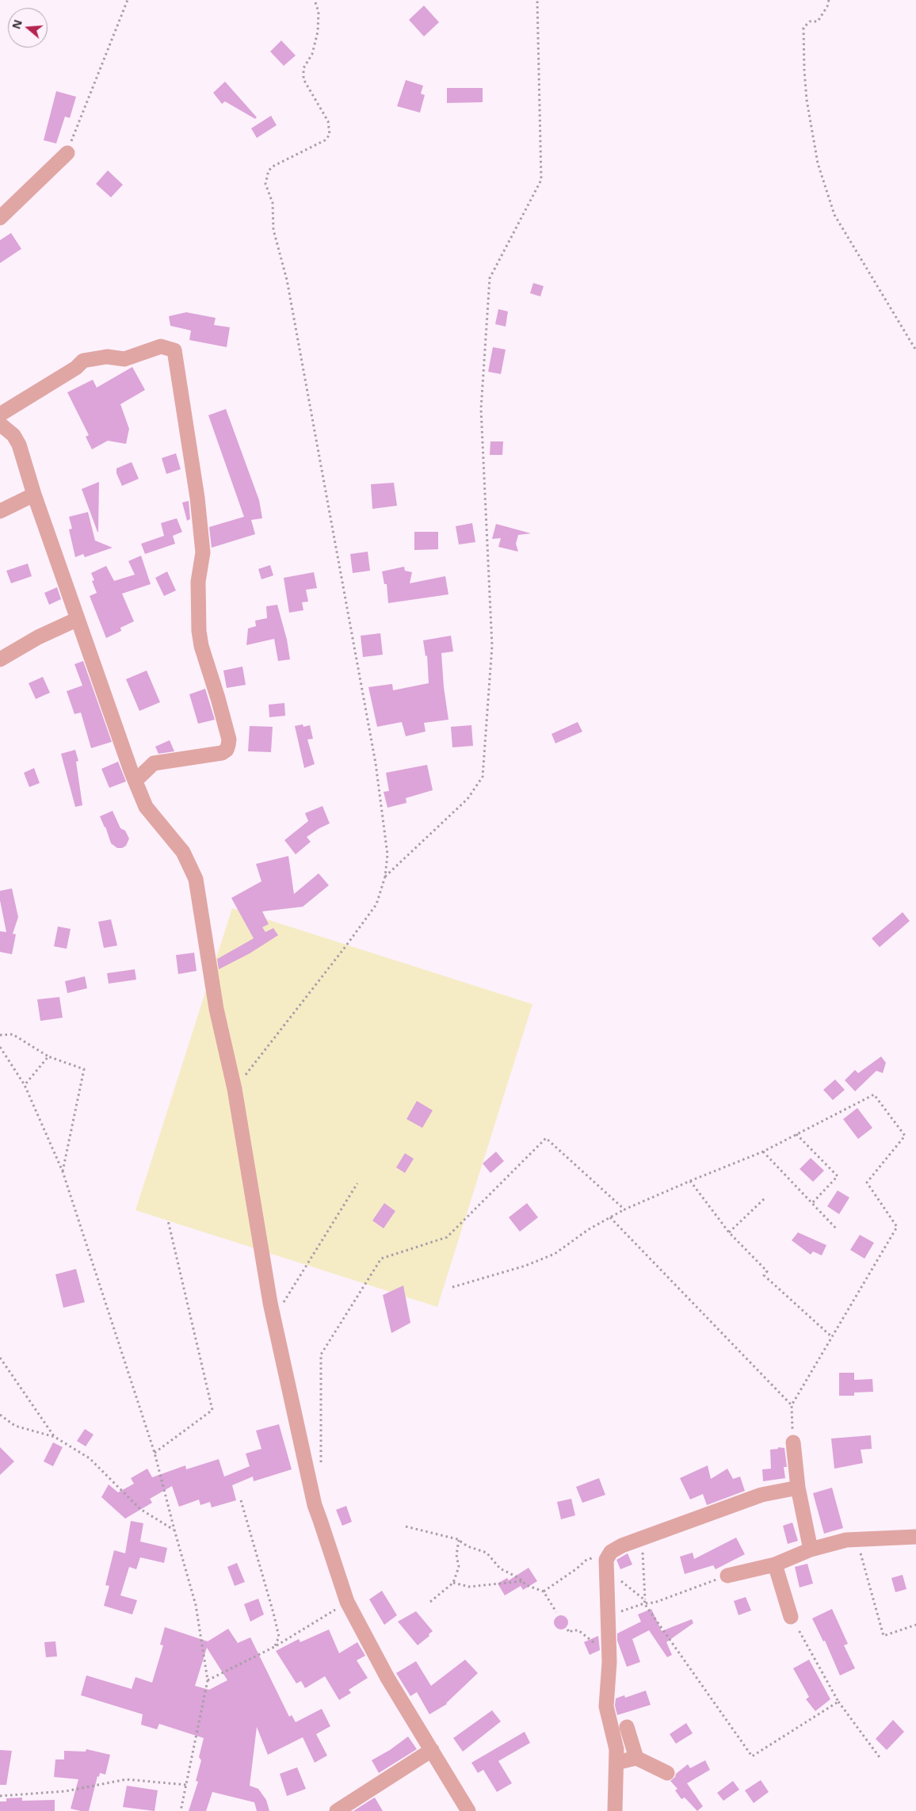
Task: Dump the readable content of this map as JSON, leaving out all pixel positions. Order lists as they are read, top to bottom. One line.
{"north":"left"}
